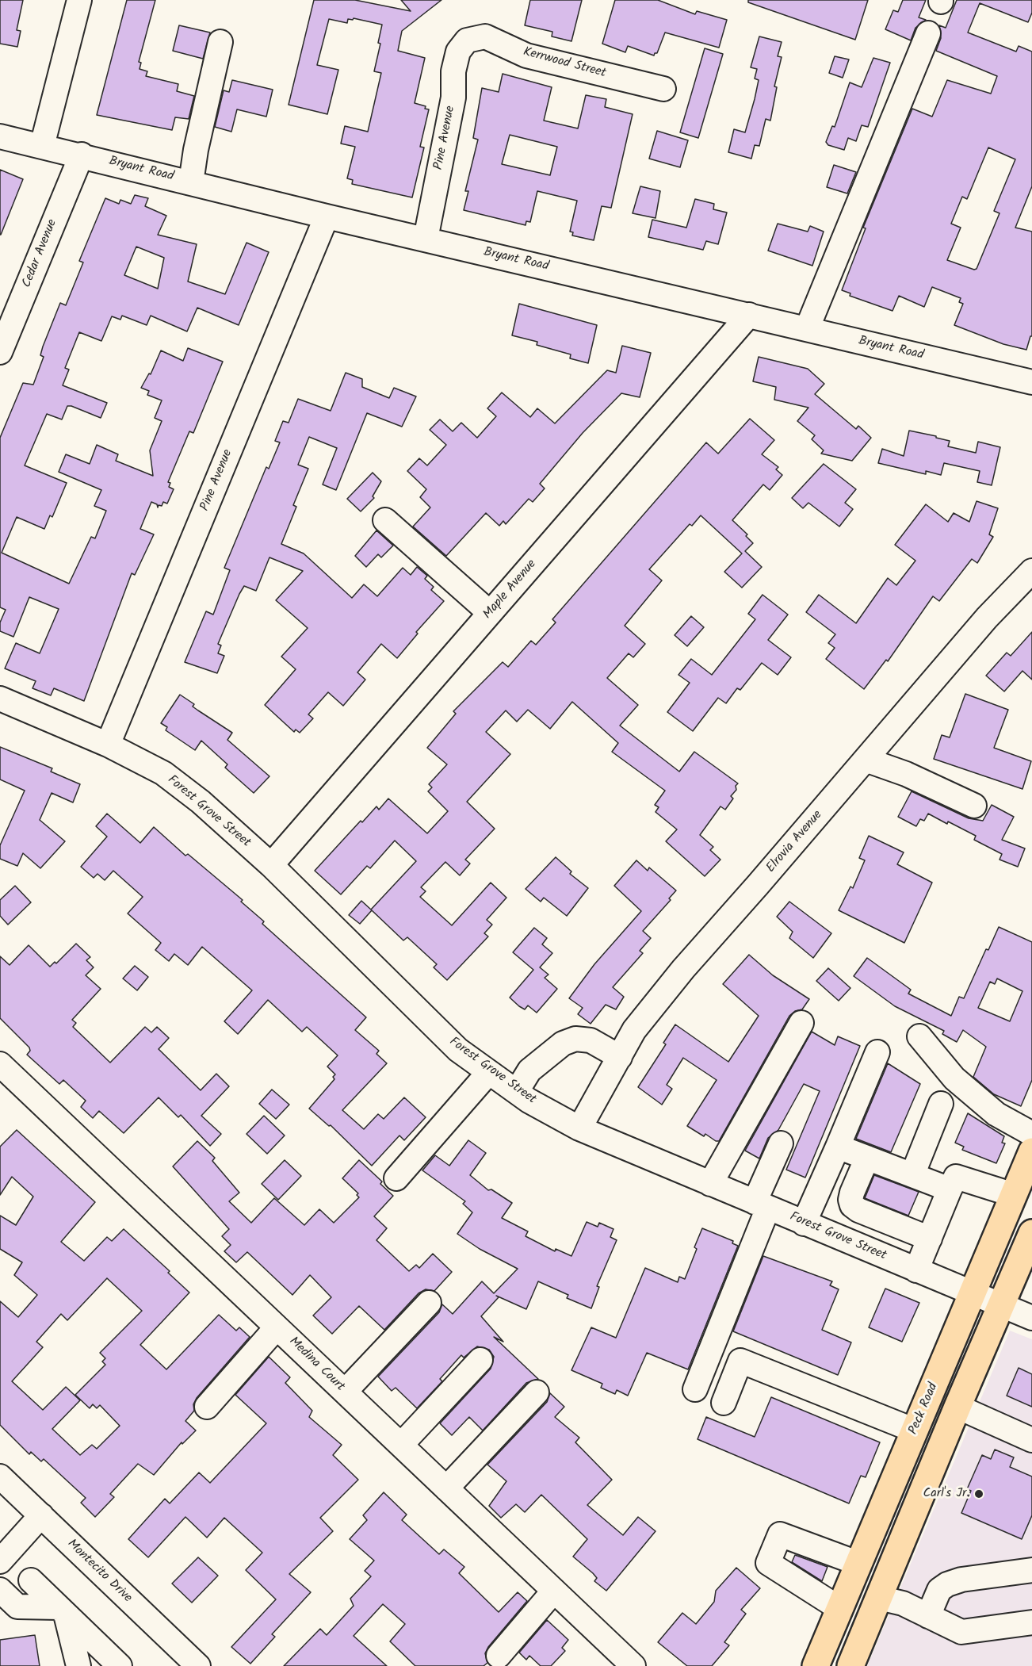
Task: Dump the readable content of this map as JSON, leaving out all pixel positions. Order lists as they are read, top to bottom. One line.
{"streets":{"main road":["Peck Road"],"street":["Kerrwood Street","Pine Avenue","Bryant Road","Cedar Avenue","Maple Avenue","Forest Grove Street","Elrovia Avenue","Medina Court","Montecito Drive"]},"crossings":[["Kerrwood Street","Pine Avenue"],["Pine Avenue","Bryant Road"],["Pine Avenue","Forest Grove Street"],["Bryant Road","Cedar Avenue"],["Bryant Road","Maple Avenue"],["Maple Avenue","Forest Grove Street"],["Forest Grove Street","Elrovia Avenue"],["Forest Grove Street","Peck Road"]],"places":["Carl's Jr."]}
